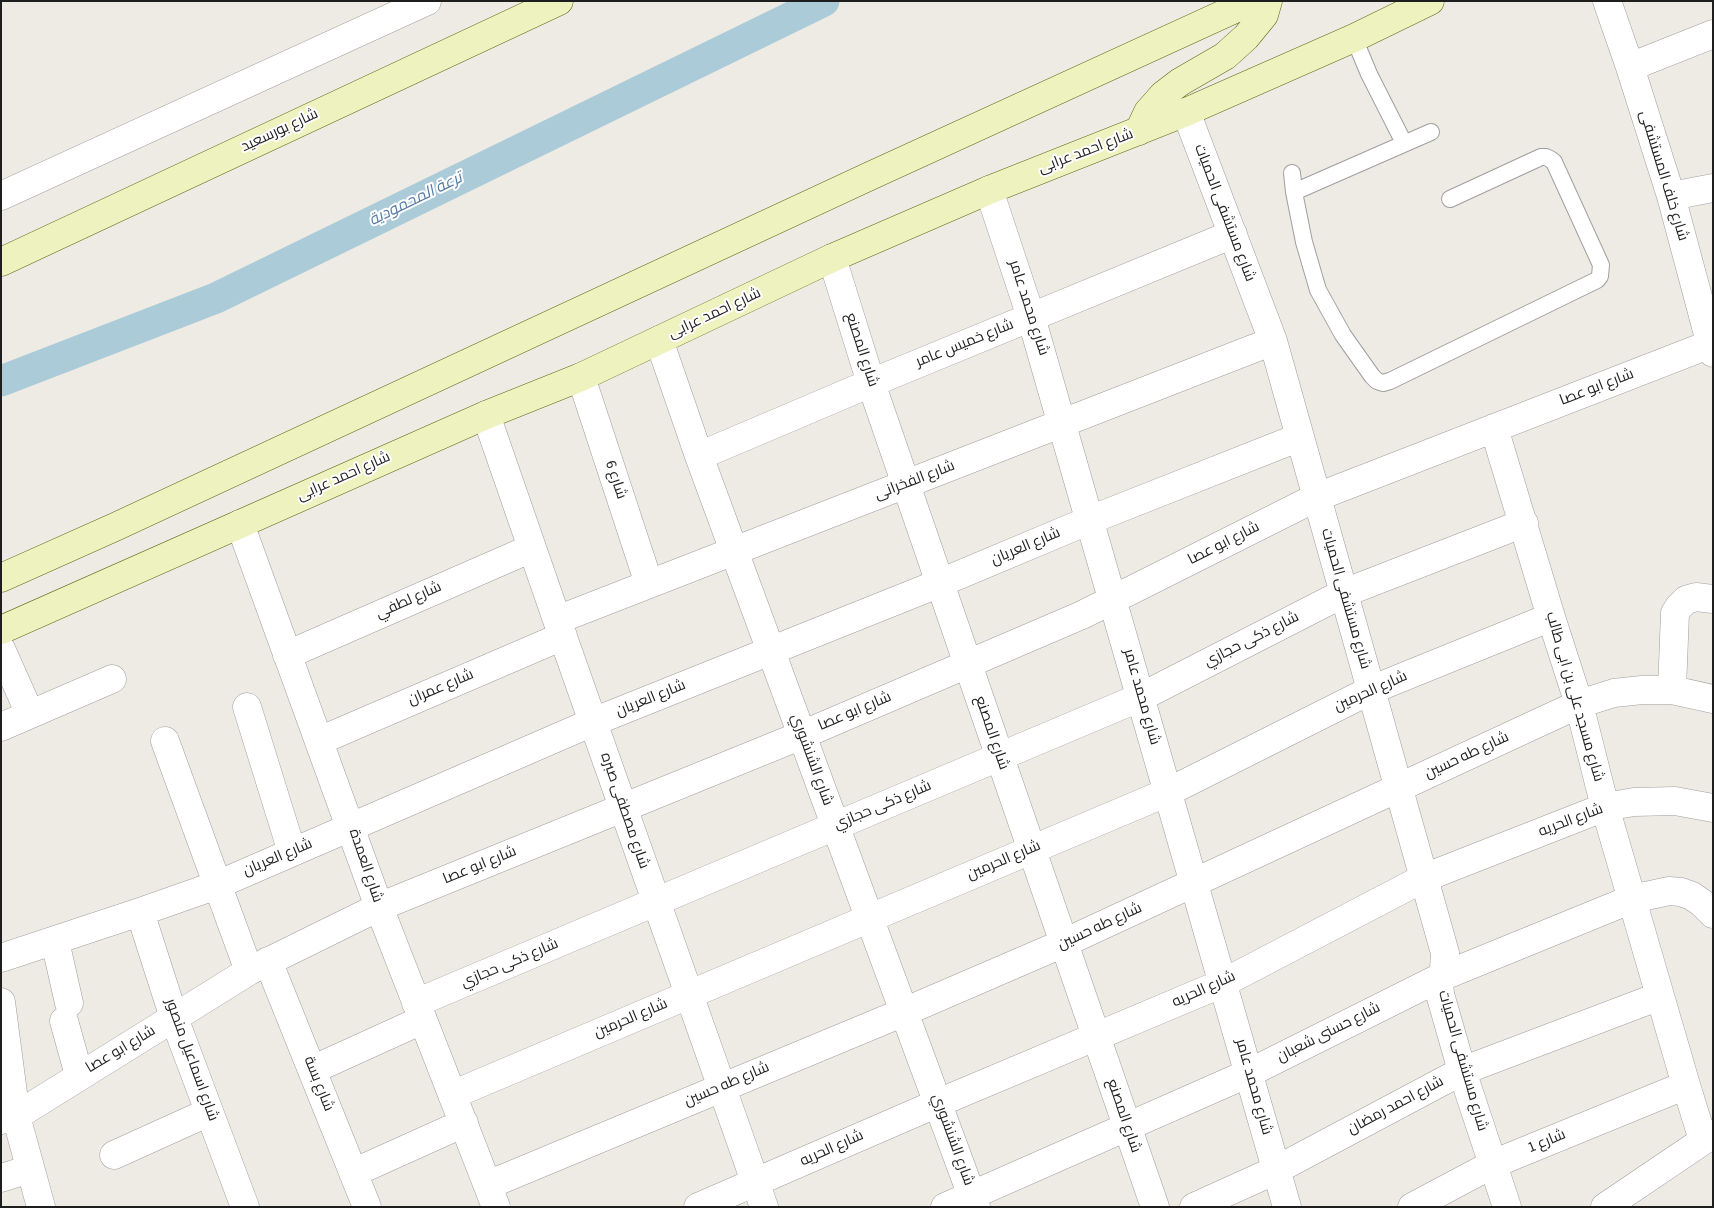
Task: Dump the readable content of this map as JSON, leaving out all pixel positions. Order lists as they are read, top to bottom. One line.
{"streets":{"main road":["شارع بورسعيد","شارع احمد عرابى"],"street":["شارع خلف المستشفى","شارع مستشفى الحميات","شارع محمد عامر","شارع خميس عامر","شارع المصنع","شارع ابو عصا","شارع 6","شارع الفخرانى","شارع العريان","شارع لطفي","شارع ذكى حجازي","شارع عمران","شارع الحرمين","شارع مسجد على بن ابى طالب","شارع طه حسين","شارع الشنشوري","شارع مصطفى صبره","شارع الحريه","شارع العمدة","شارع حسنى شعبان","شارع اسماعيل منصور","شارع بسة","شارع احمد رمضان","شارع 1"]},"crossings":[["شارع احمد عرابى","شارع مستشفى الحميات"],["شارع احمد عرابى","شارع محمد عامر"],["شارع احمد عرابى","شارع المصنع"],["شارع احمد عرابى","شارع 6"],["شارع احمد عرابى","شارع الشنشوري"],["شارع احمد عرابى","شارع مصطفى صبره"],["شارع احمد عرابى","شارع العمدة"],["شارع خلف المستشفى","شارع ابو عصا"],["شارع مستشفى الحميات","شارع خميس عامر"],["شارع مستشفى الحميات","شارع ابو عصا"],["شارع مستشفى الحميات","شارع الفخرانى"],["شارع مستشفى الحميات","شارع العريان"],["شارع مستشفى الحميات","شارع ذكى حجازي"],["شارع مستشفى الحميات","شارع الحرمين"],["شارع مستشفى الحميات","شارع طه حسين"],["شارع مستشفى الحميات","شارع الحريه"],["شارع مستشفى الحميات","شارع حسنى شعبان"],["شارع مستشفى الحميات","شارع احمد رمضان"],["شارع مستشفى الحميات","شارع 1"],["شارع محمد عامر","شارع خميس عامر"],["شارع محمد عامر","شارع ابو عصا"],["شارع محمد عامر","شارع الفخرانى"],["شارع محمد عامر","شارع العريان"],["شارع محمد عامر","شارع ذكى حجازي"],["شارع محمد عامر","شارع الحرمين"],["شارع محمد عامر","شارع طه حسين"],["شارع محمد عامر","شارع الحريه"],["شارع محمد عامر","شارع حسنى شعبان"],["شارع محمد عامر","شارع احمد رمضان"],["شارع خميس عامر","شارع المصنع"],["شارع خميس عامر","شارع الشنشوري"],["شارع المصنع","شارع ابو عصا"],["شارع المصنع","شارع الفخرانى"],["شارع المصنع","شارع العريان"],["شارع المصنع","شارع ذكى حجازي"],["شارع المصنع","شارع الحرمين"],["شارع المصنع","شارع طه حسين"],["شارع المصنع","شارع الحريه"],["شارع المصنع","شارع حسنى شعبان"],["شارع ابو عصا","شارع مسجد على بن ابى طالب"],["شارع ابو عصا","شارع الشنشوري"],["شارع ابو عصا","شارع مصطفى صبره"],["شارع ابو عصا","شارع العمدة"],["شارع ابو عصا","شارع اسماعيل منصور"],["شارع ابو عصا","شارع بسة"],["شارع 6","شارع الفخرانى"],["شارع الفخرانى","شارع عمران"],["شارع الفخرانى","شارع الشنشوري"],["شارع الفخرانى","شارع مصطفى صبره"],["شارع العريان","شارع الشنشوري"],["شارع العريان","شارع مصطفى صبره"],["شارع العريان","شارع العمدة"],["شارع العريان","شارع اسماعيل منصور"],["شارع العريان","شارع بسة"],["شارع لطفي","شارع مصطفى صبره"],["شارع لطفي","شارع العمدة"],["شارع ذكى حجازي","شارع مسجد على بن ابى طالب"],["شارع ذكى حجازي","شارع الشنشوري"],["شارع ذكى حجازي","شارع مصطفى صبره"],["شارع ذكى حجازي","شارع العمدة"],["شارع ذكى حجازي","شارع بسة"],["شارع عمران","شارع مصطفى صبره"],["شارع عمران","شارع العمدة"],["شارع الحرمين","شارع مسجد على بن ابى طالب"],["شارع الحرمين","شارع الشنشوري"],["شارع الحرمين","شارع مصطفى صبره"],["شارع الحرمين","شارع العمدة"],["شارع مسجد على بن ابى طالب","شارع طه حسين"],["شارع مسجد على بن ابى طالب","شارع الحريه"],["شارع مسجد على بن ابى طالب","شارع حسنى شعبان"],["شارع مسجد على بن ابى طالب","شارع احمد رمضان"],["شارع مسجد على بن ابى طالب","شارع 1"],["شارع طه حسين","شارع الشنشوري"],["شارع طه حسين","شارع مصطفى صبره"],["شارع طه حسين","شارع العمدة"],["شارع الشنشوري","شارع الحريه"],["شارع الشنشوري","شارع حسنى شعبان"],["شارع مصطفى صبره","شارع الحريه"]],"water":["ترعة المحمودية"]}
